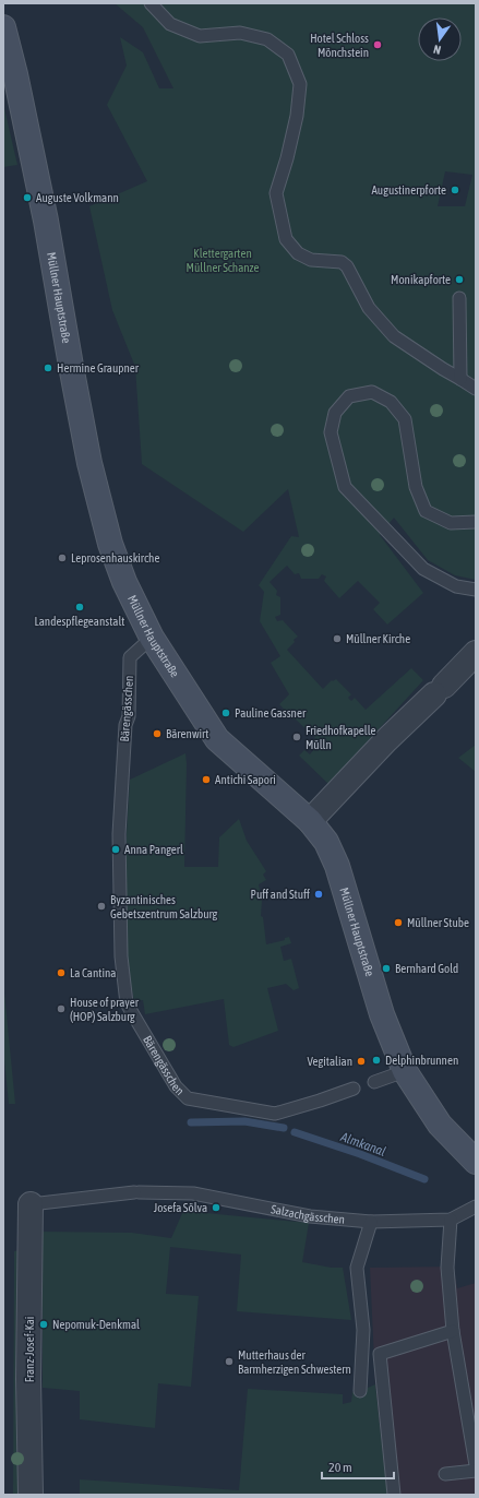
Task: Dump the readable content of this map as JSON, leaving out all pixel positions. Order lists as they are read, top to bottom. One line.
{"streets":{"street":["Müllner Hauptstraße","Franz-Josef-Kai"],"lane":["Bärengässchen","Salzachgässchen"]},"crossings":[["Müllner Hauptstraße","Bärengässchen"],["Salzachgässchen","Franz-Josef-Kai"]],"water":["Almkanal"],"parks":["Klettergarten Müllner Schanze"],"places":["Hotel Schloss Mönchstein","Augustinerpforte","Auguste Volkmann","Monikapforte","Hermine Graupner","Leprosenhauskirche","Landespflegeanstalt","Müllner Kirche","Pauline Gassner","Bärenwirt","Friedhofkapelle Mülln","Antichi Sapori","Anna Pangerl","Puff and Stuff","Byzantinisches Gebetszentrum Salzburg","Müllner Stube","Bernhard Gold","La Cantina","House of prayer (HOP) Salzburg","Delphinbrunnen","Vegitalian","Josefa Sölva","Nepomuk-Denkmal","Mutterhaus der Barmherzigen Schwestern"],"scale_bar":"20 m","north":"bottom"}
